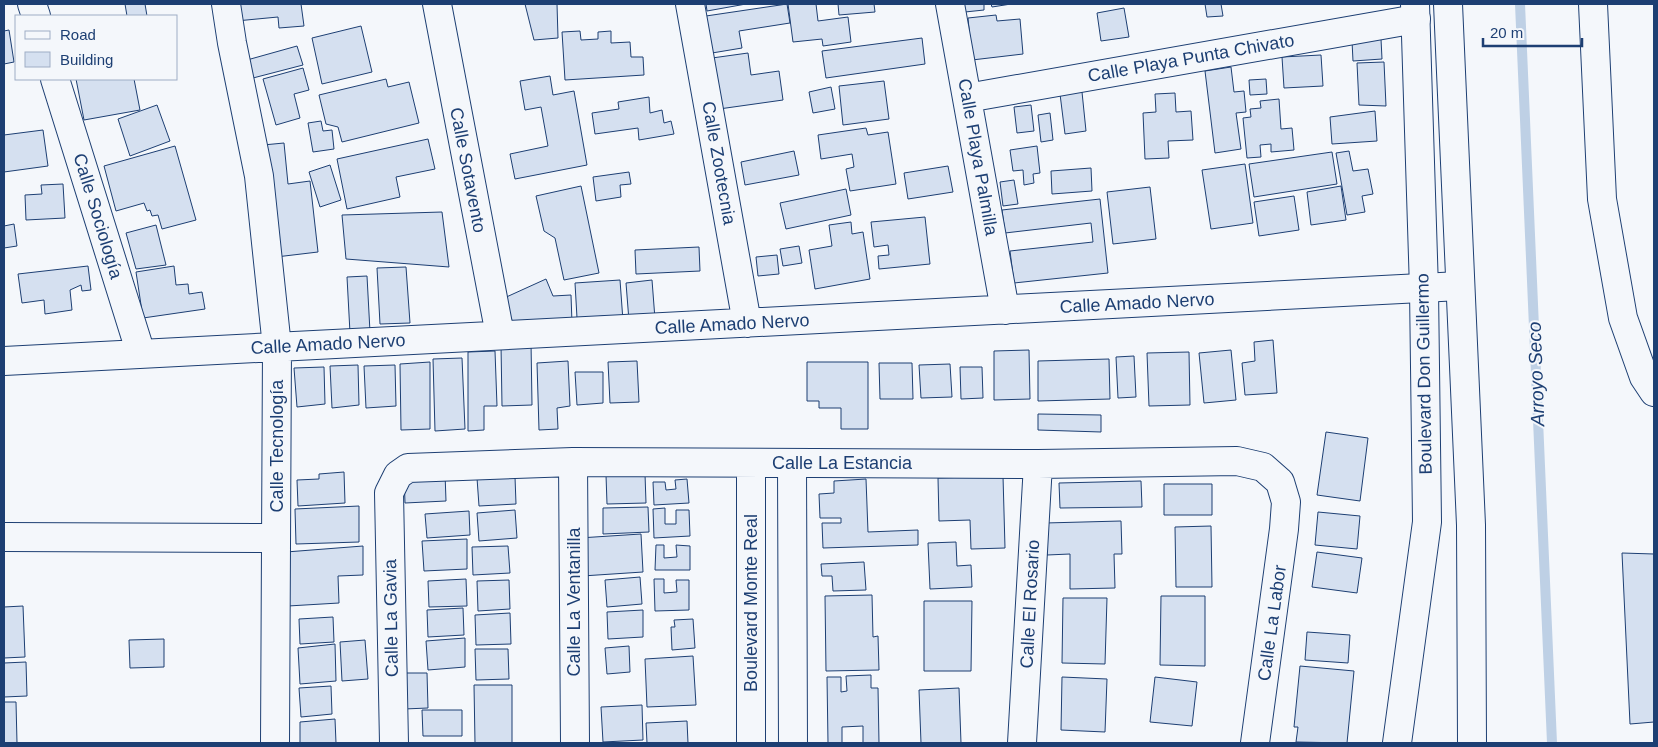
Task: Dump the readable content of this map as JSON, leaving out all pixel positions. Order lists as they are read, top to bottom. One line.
{"streets":{"street":["Calle Playa Punta Chivato","Calle Playa Palmilla","Calle Zootecnia","Calle Sotavento","Calle Sociología","Calle Amado Nervo","Boulevard Don Guillermo","Calle Tecnología","Calle La Estancia","Calle La Ventanilla","Boulevard Monte Real","Calle El Rosario","Calle La Gavia","Calle La Labor"]},"crossings":[["Calle Playa Punta Chivato","Calle Playa Palmilla"],["Calle Playa Punta Chivato","Boulevard Don Guillermo"],["Calle Playa Palmilla","Calle Amado Nervo"],["Calle Zootecnia","Calle Amado Nervo"],["Calle Sotavento","Calle Amado Nervo"],["Calle Sociología","Calle Amado Nervo"],["Calle Amado Nervo","Boulevard Don Guillermo"],["Calle Amado Nervo","Calle Tecnología"],["Calle La Estancia","Calle La Ventanilla"],["Calle La Estancia","Boulevard Monte Real"],["Calle La Estancia","Calle El Rosario"],["Calle La Estancia","Calle La Gavia"],["Calle La Estancia","Calle La Labor"]],"water":["Arroyo Seco"],"legend":["Road","Building"],"scale_bar":"20 m"}
